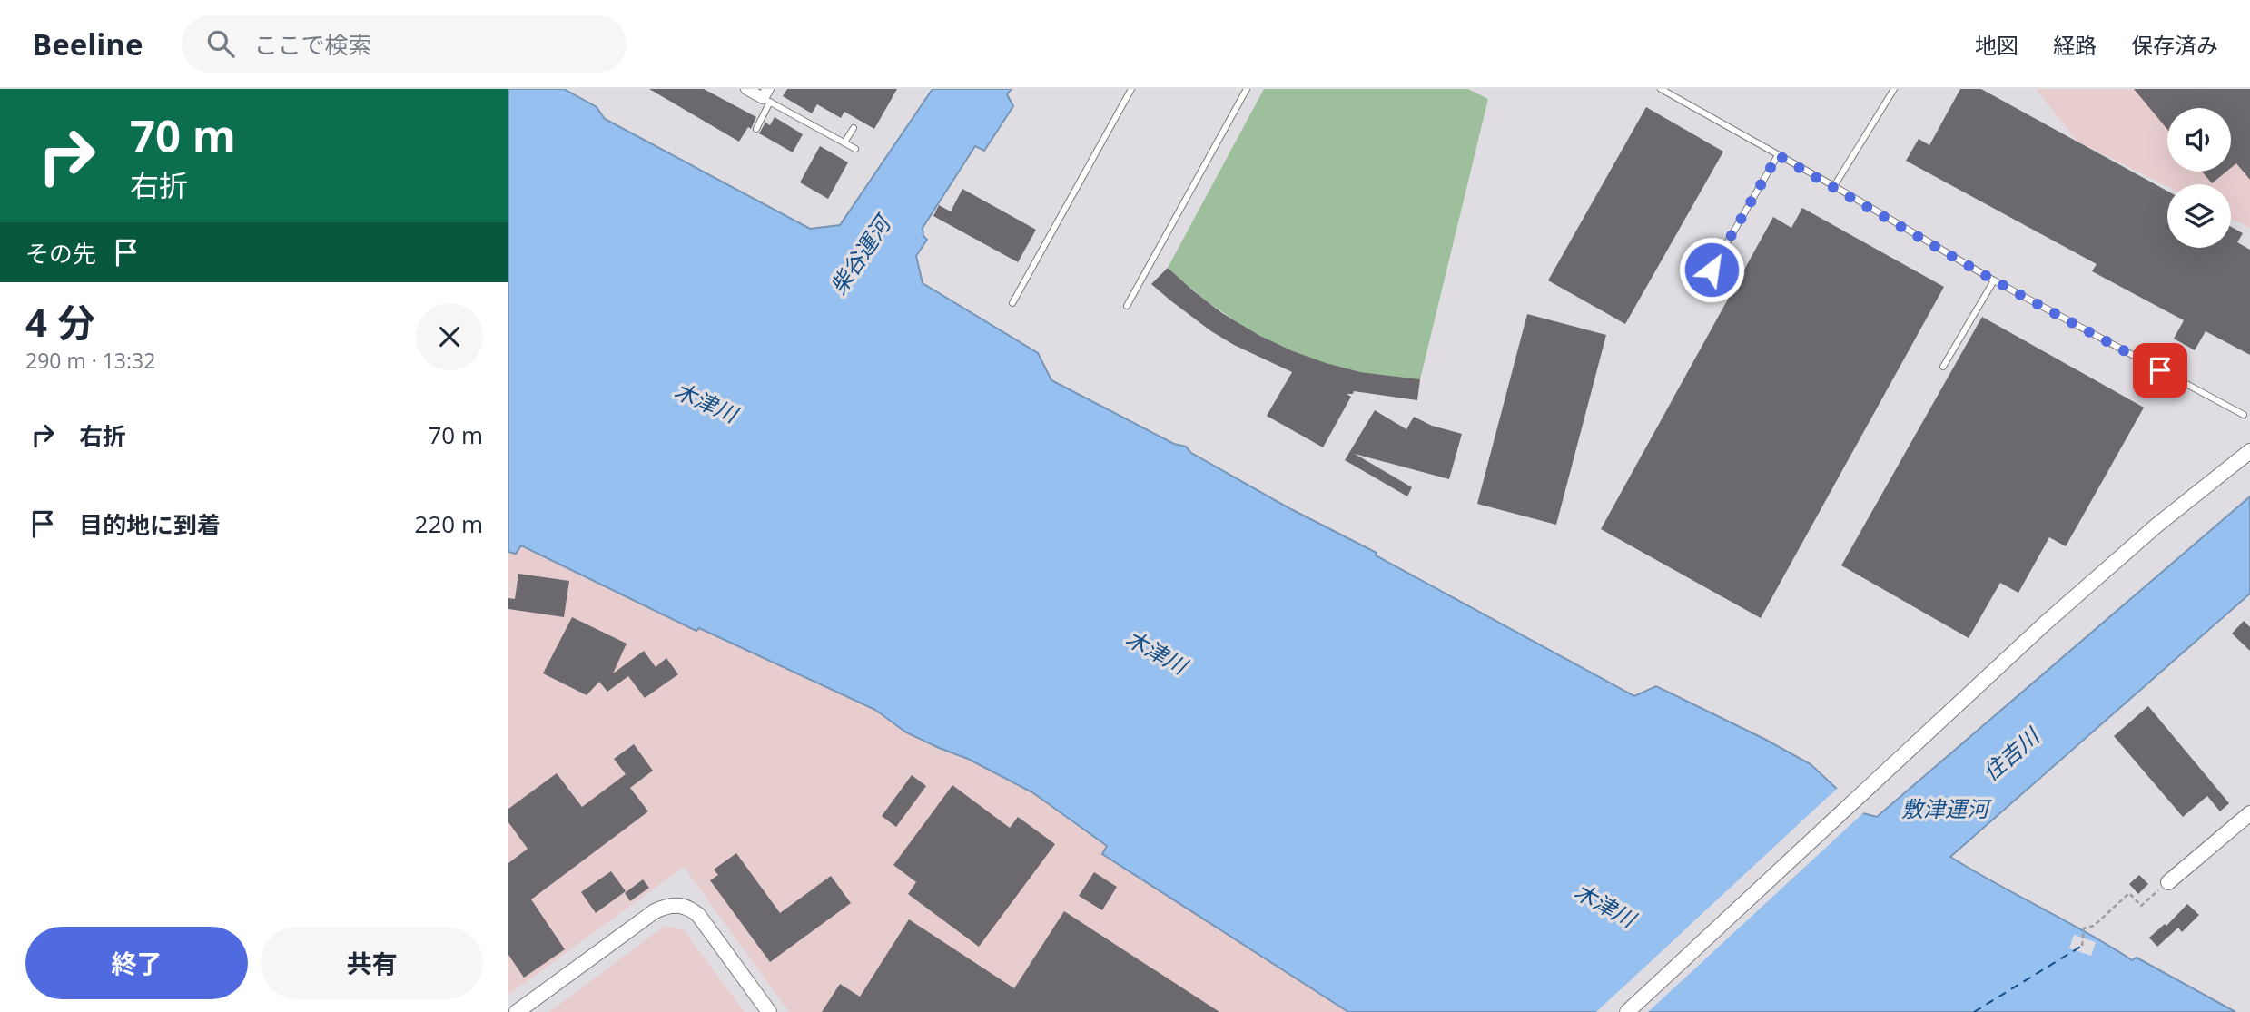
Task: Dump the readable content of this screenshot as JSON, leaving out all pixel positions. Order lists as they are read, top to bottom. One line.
{"water":["柴谷運河","木津川","住吉川","敷津運河"],"page":{"header":"Beeline","search":"ここで検索","nav":["地図","経路","保存済み"],"turn":["70 m","右折"],"then":"その先","heading":["4 分","290 m · 13:32"],"list":[{"name":"右折","value":"70 m"},{"name":"目的地に到着","value":"220 m"}],"buttons":["終了","共有"]}}
